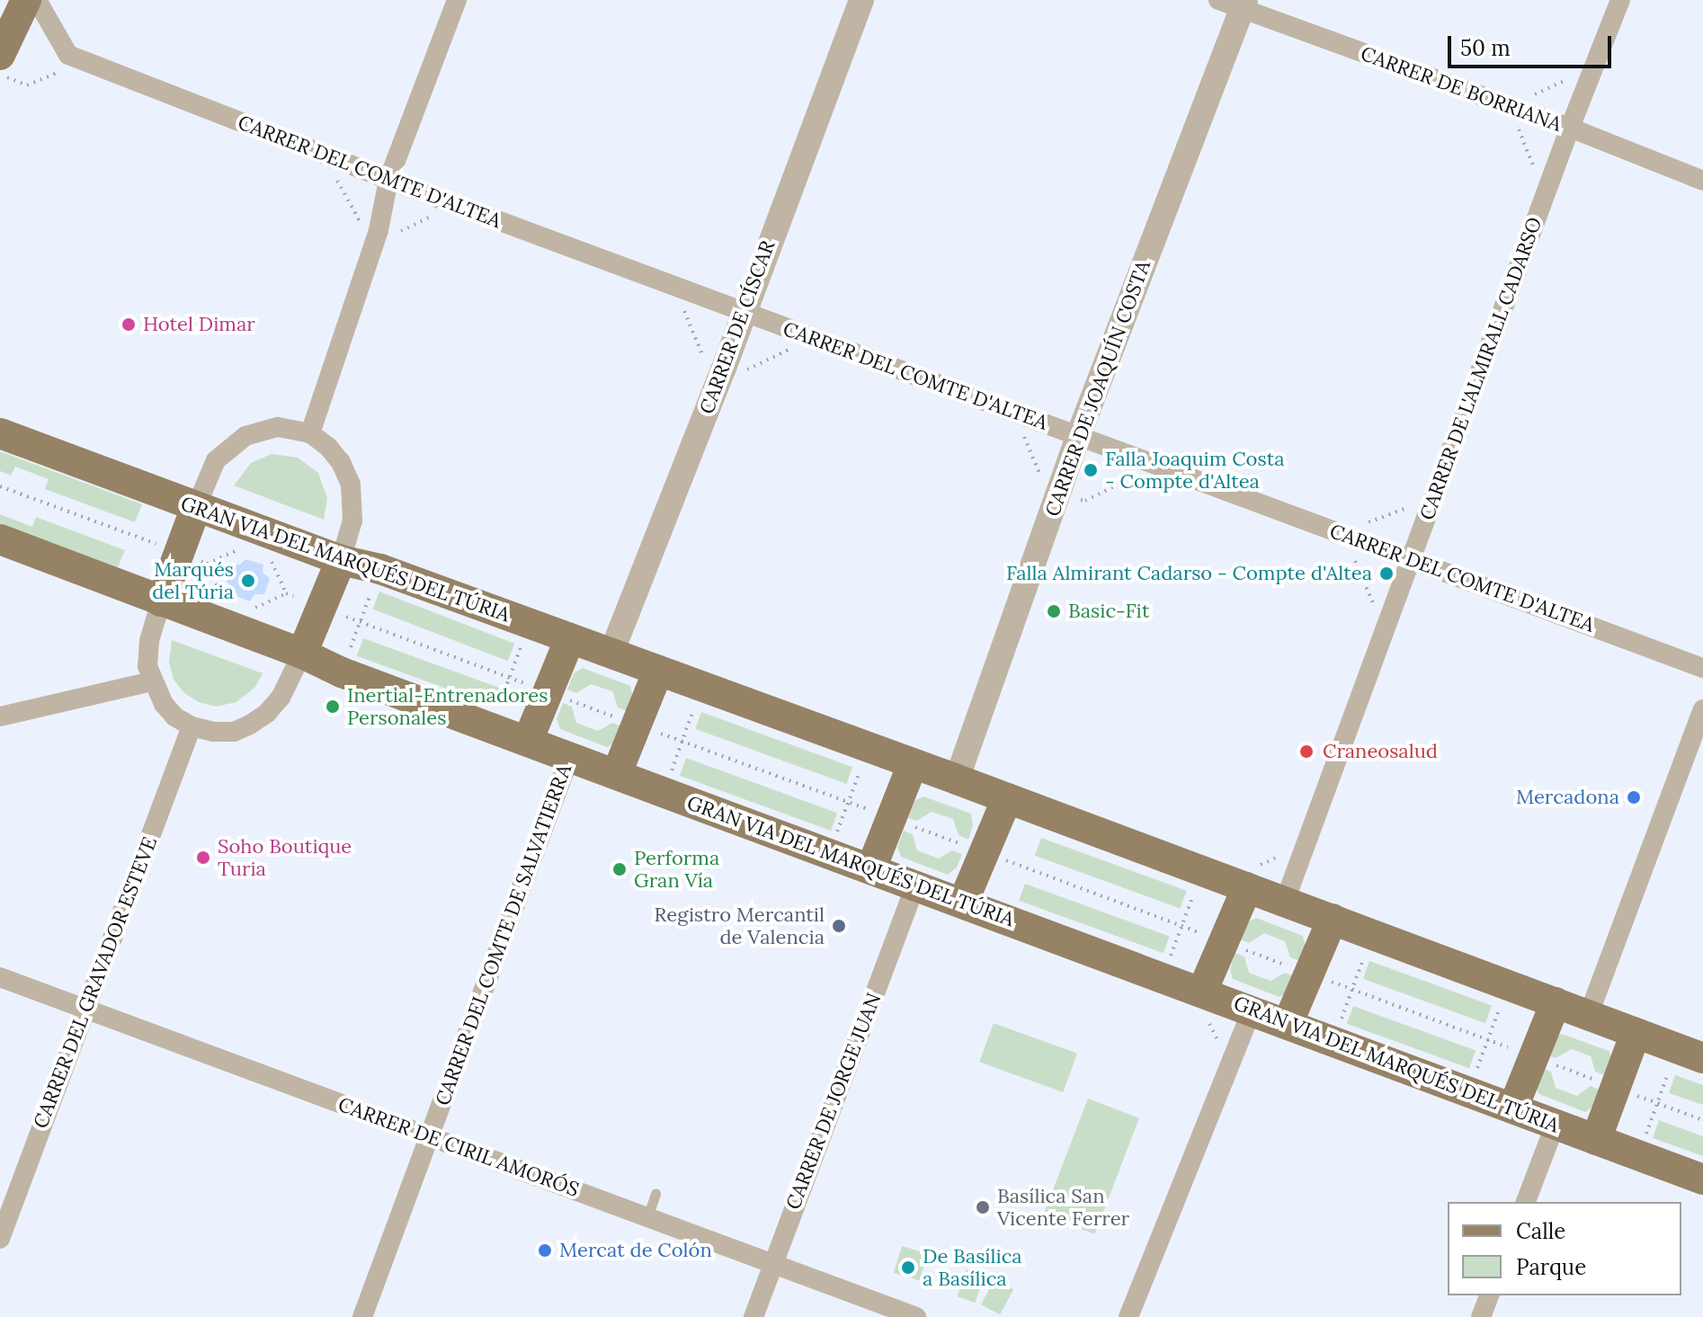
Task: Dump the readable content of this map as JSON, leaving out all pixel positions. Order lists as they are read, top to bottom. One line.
{"streets":{"main road":["GRAN VIA DEL MARQUÉS DEL TÚRIA"],"street":["CARRER DE BORRIANA","CARRER DEL COMTE D'ALTEA","CARRER DE CÍSCAR","CARRER DE L'ALMIRALL CADARSO","CARRER DE JOAQUÍN COSTA","CARRER DEL COMTE DE SALVATIERRA","CARRER DEL GRAVADOR ESTEVE","CARRER DE JORGE JUAN","CARRER DE CIRIL AMORÓS"]},"crossings":[["CARRER DE BORRIANA","CARRER DE L'ALMIRALL CADARSO"],["CARRER DE BORRIANA","CARRER DE JOAQUÍN COSTA"],["CARRER DEL COMTE D'ALTEA","CARRER DE CÍSCAR"],["CARRER DEL COMTE D'ALTEA","CARRER DE L'ALMIRALL CADARSO"],["CARRER DEL COMTE D'ALTEA","CARRER DE JOAQUÍN COSTA"],["CARRER DE CÍSCAR","GRAN VIA DEL MARQUÉS DEL TÚRIA"],["CARRER DE L'ALMIRALL CADARSO","GRAN VIA DEL MARQUÉS DEL TÚRIA"],["CARRER DE JOAQUÍN COSTA","GRAN VIA DEL MARQUÉS DEL TÚRIA"],["GRAN VIA DEL MARQUÉS DEL TÚRIA","CARRER DEL COMTE DE SALVATIERRA"],["GRAN VIA DEL MARQUÉS DEL TÚRIA","CARRER DE JORGE JUAN"],["CARRER DEL COMTE DE SALVATIERRA","CARRER DE CIRIL AMORÓS"],["CARRER DEL GRAVADOR ESTEVE","CARRER DE CIRIL AMORÓS"],["CARRER DE JORGE JUAN","CARRER DE CIRIL AMORÓS"]],"places":["Hotel Dimar","Falla Joaquim Costa - Compte d'Altea","Falla Almirant Cadarso - Compte d'Altea","Marqués del Túria","Basic-Fit","Inertial-Entrenadores Personales","Craneosalud","Mercadona","Soho Boutique Turia","Performa Gran Vía","Registro Mercantil de Valencia","Basílica San Vicente Ferrer","Mercat de Colón","De Basílica a Basílica"],"legend":["Calle","Parque"],"scale_bar":"50 m"}
